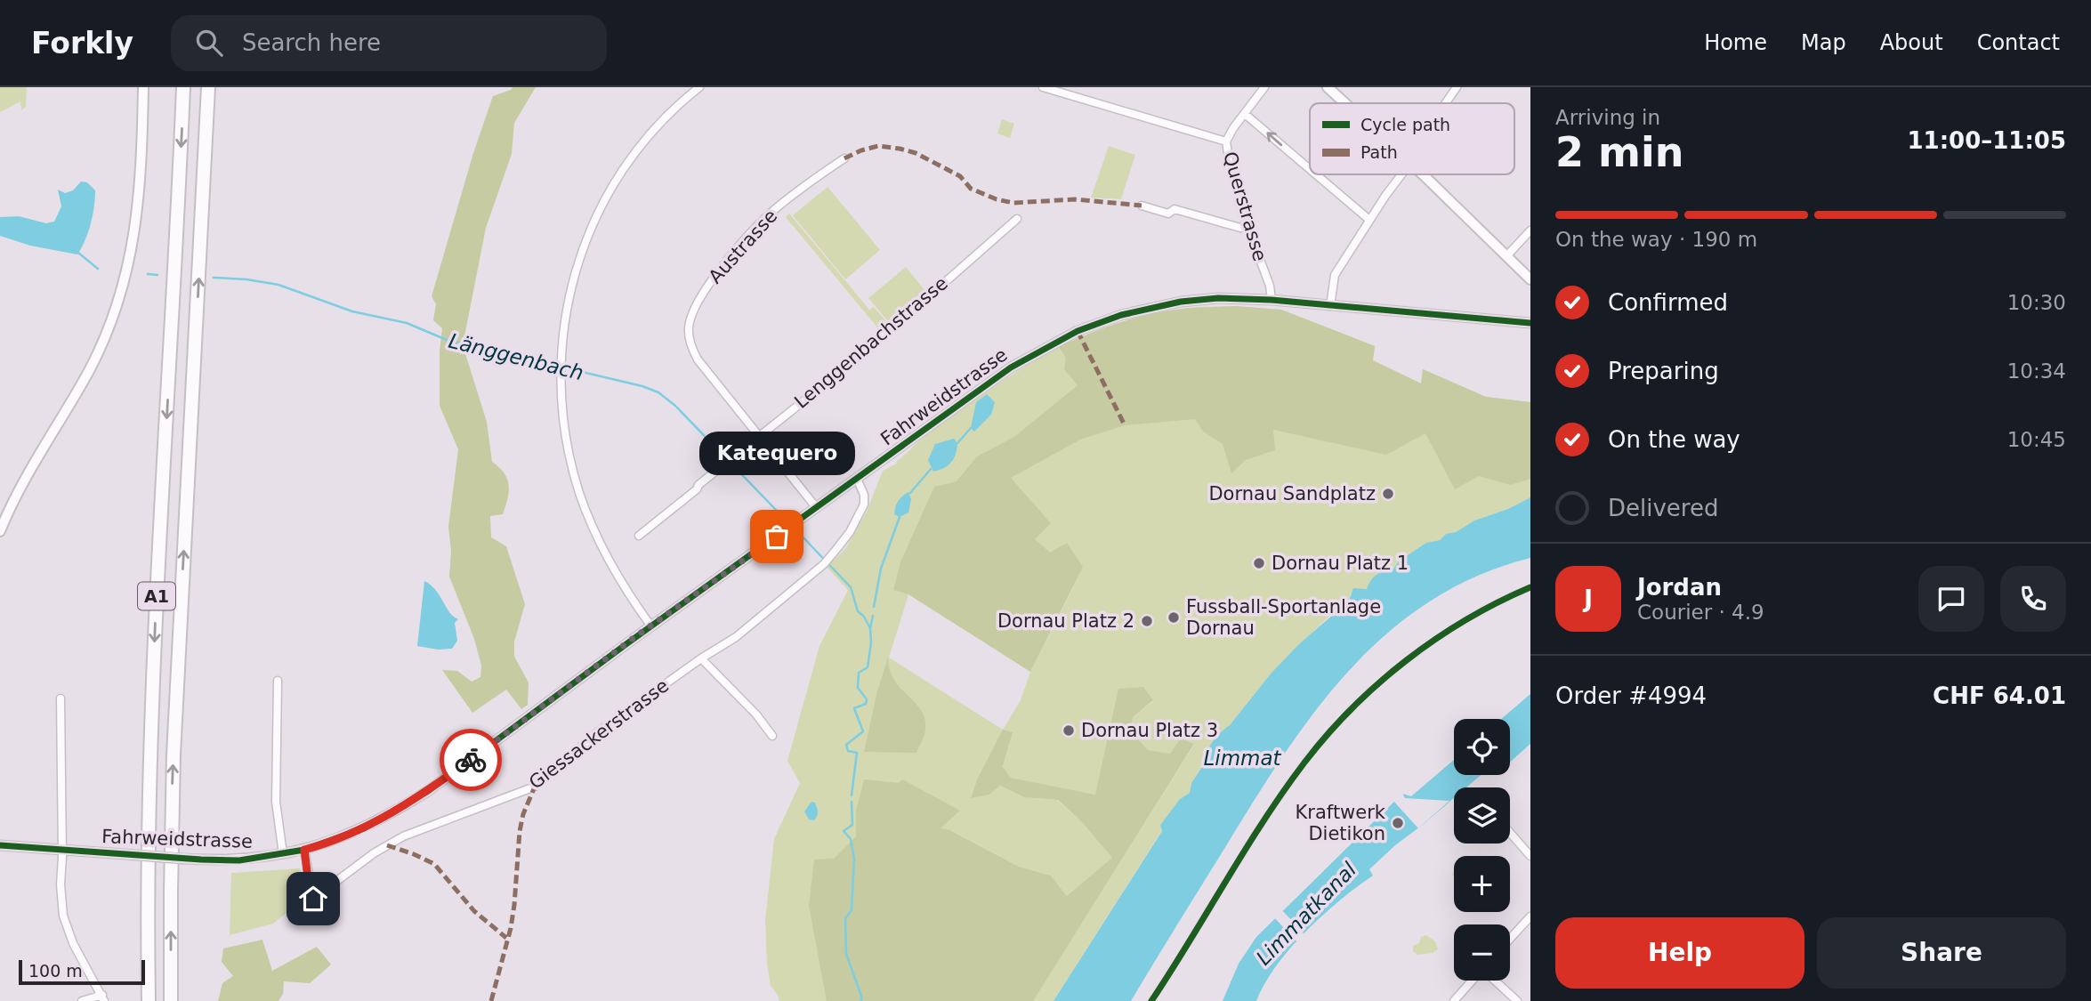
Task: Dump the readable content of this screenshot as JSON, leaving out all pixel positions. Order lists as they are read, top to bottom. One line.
{"streets":{"highway":["A1"],"street":["Querstrasse","Austrasse","Lenggenbachstrasse","Fahrweidstrasse","Giessackerstrasse"]},"crossings":[["Querstrasse","Fahrweidstrasse"],["Austrasse","Lenggenbachstrasse"],["Austrasse","Fahrweidstrasse"],["Fahrweidstrasse","Giessackerstrasse"]],"water":["Länggenbach","Limmat","Limmatkanal"],"places":["Dornau Sandplatz","Katequero","Dornau Platz 1","Fussball-Sportanlage Dornau","Dornau Platz 2","Dornau Platz 3","Kraftwerk Dietikon"],"legend":["Cycle path","Path"],"scale_bar":"100 m","page":{"header":"Forkly","search":"Search here","nav":["Home","Map","About","Contact"],"heading":["2 min","Arriving in","11:00–11:05"],"panel":["Jordan","Courier · 4.9","Order #4994","CHF 64.01"],"bar":"On the way · 190 m","list":[["Confirmed","10:30"],["Preparing","10:34"],["On the way","10:45"],"Delivered"],"bubble":"Katequero","round":"J","map_buttons":["+","−"],"buttons":["Help","Share"],"scale":"100 m"}}
